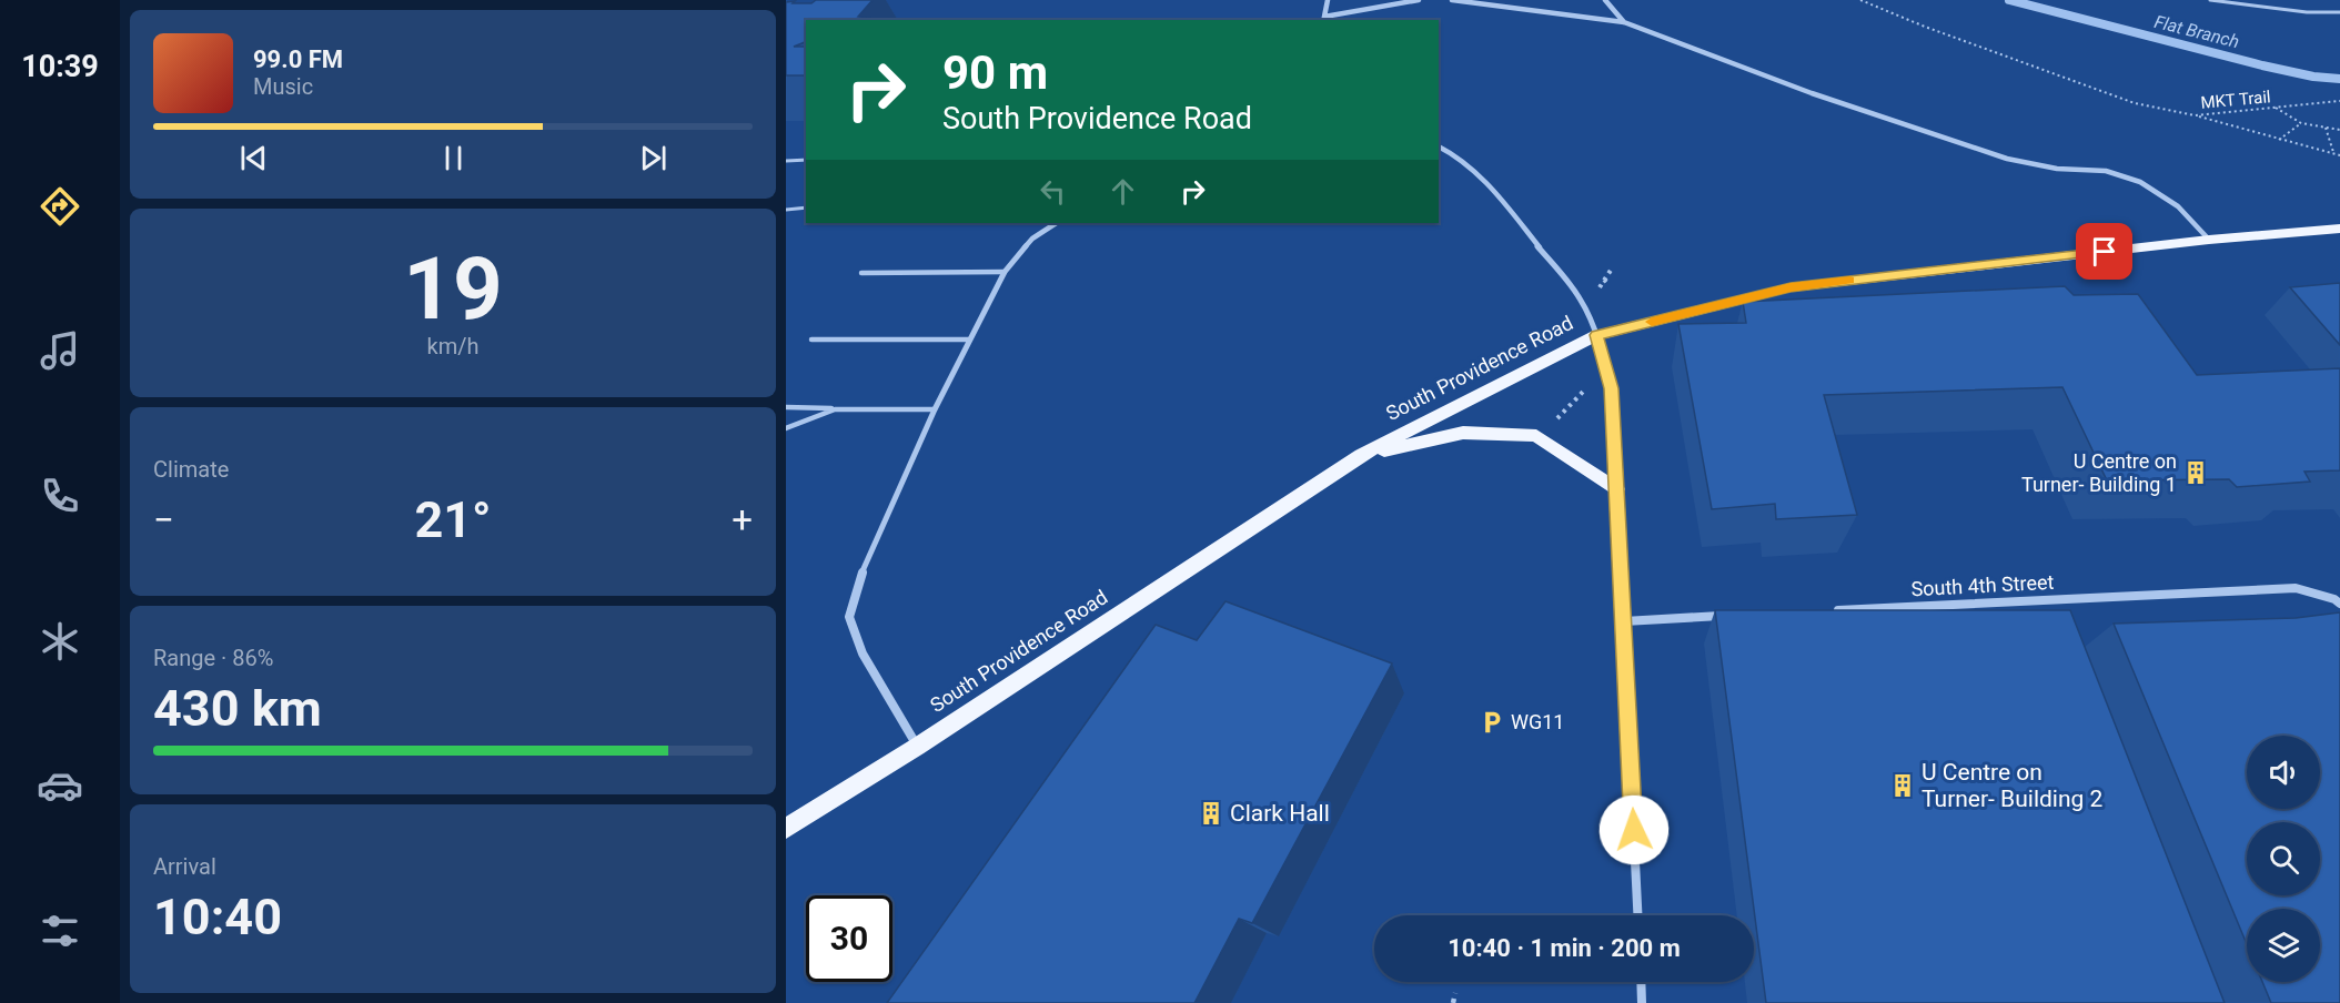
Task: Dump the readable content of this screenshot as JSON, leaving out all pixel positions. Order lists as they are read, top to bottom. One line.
{"streets":{"main road":["South Providence Road"],"street":["South 4th Street"],"path":["MKT Trail"]},"water":["Flat Branch"],"places":{"building":["U Centre on Turner- Building 1","U Centre on Turner- Building 2","Clark Hall"],"parking":["WG11"]},"page":{"tabs":"10:39","turn":["90 m","South Providence Road"],"song":["99.0 FM","Music"],"tile":[["19","km/h"],"Climate",["Range · 86%","430 km"],["Arrival","10:40"]],"heat":["−","21°","+"],"limit":"30","trip":"10:40 · 1 min · 200 m"}}
